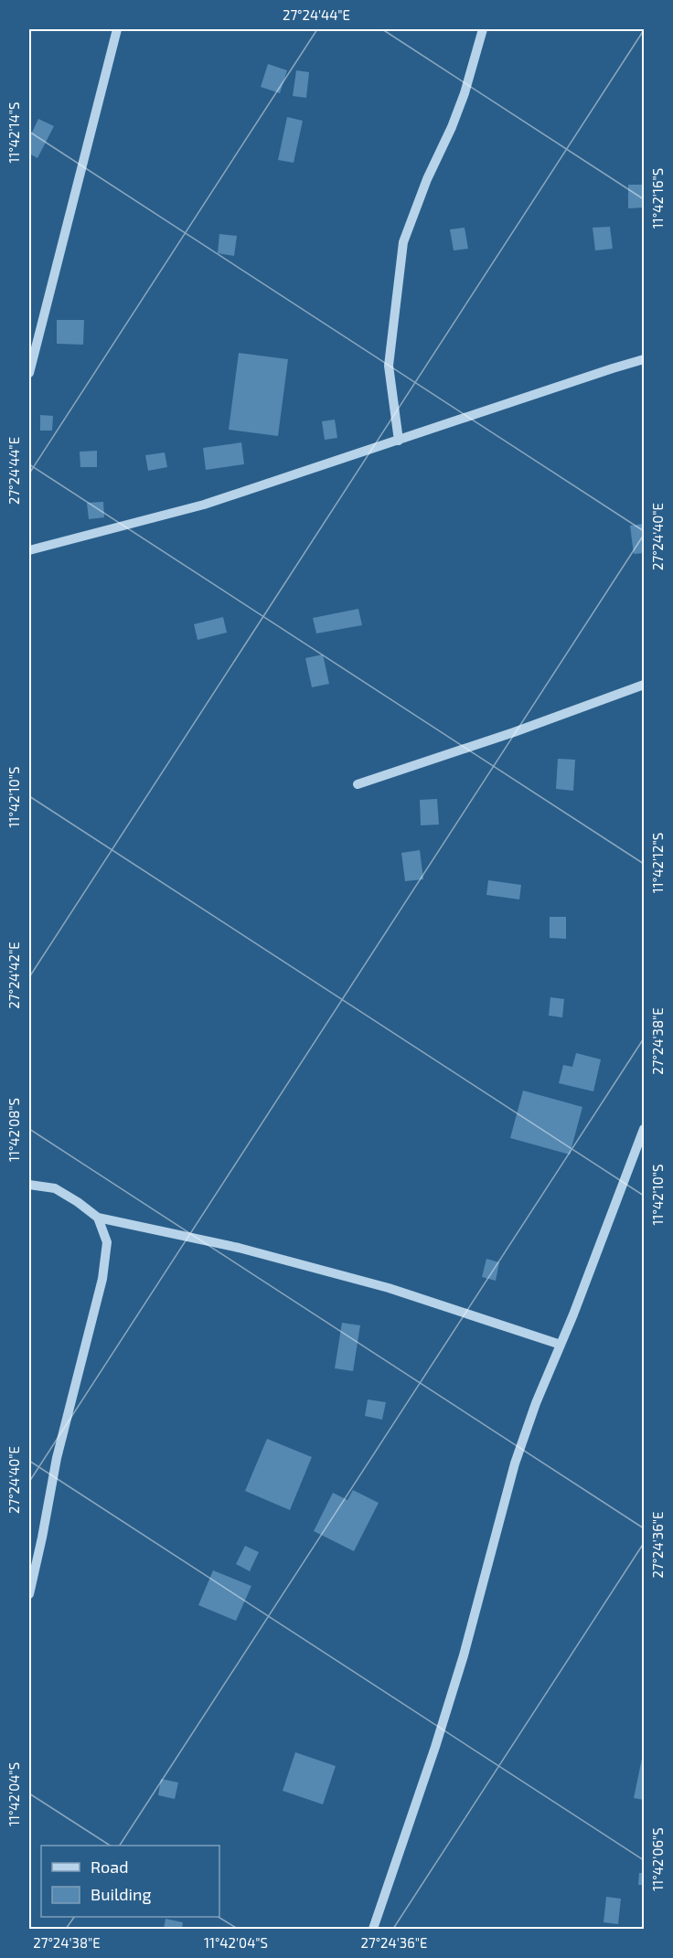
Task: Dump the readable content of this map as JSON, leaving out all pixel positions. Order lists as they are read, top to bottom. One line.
{"legend":["Road","Building"],"coordinates":["27°24'44\"E","11°42'14\"S","11°42'16\"S","27°24'40\"E","11°42'10\"S","11°42'12\"S","27°24'42\"E","27°24'38\"E","11°42'08\"S","27°24'36\"E","11°42'04\"S","11°42'06\"S"]}
